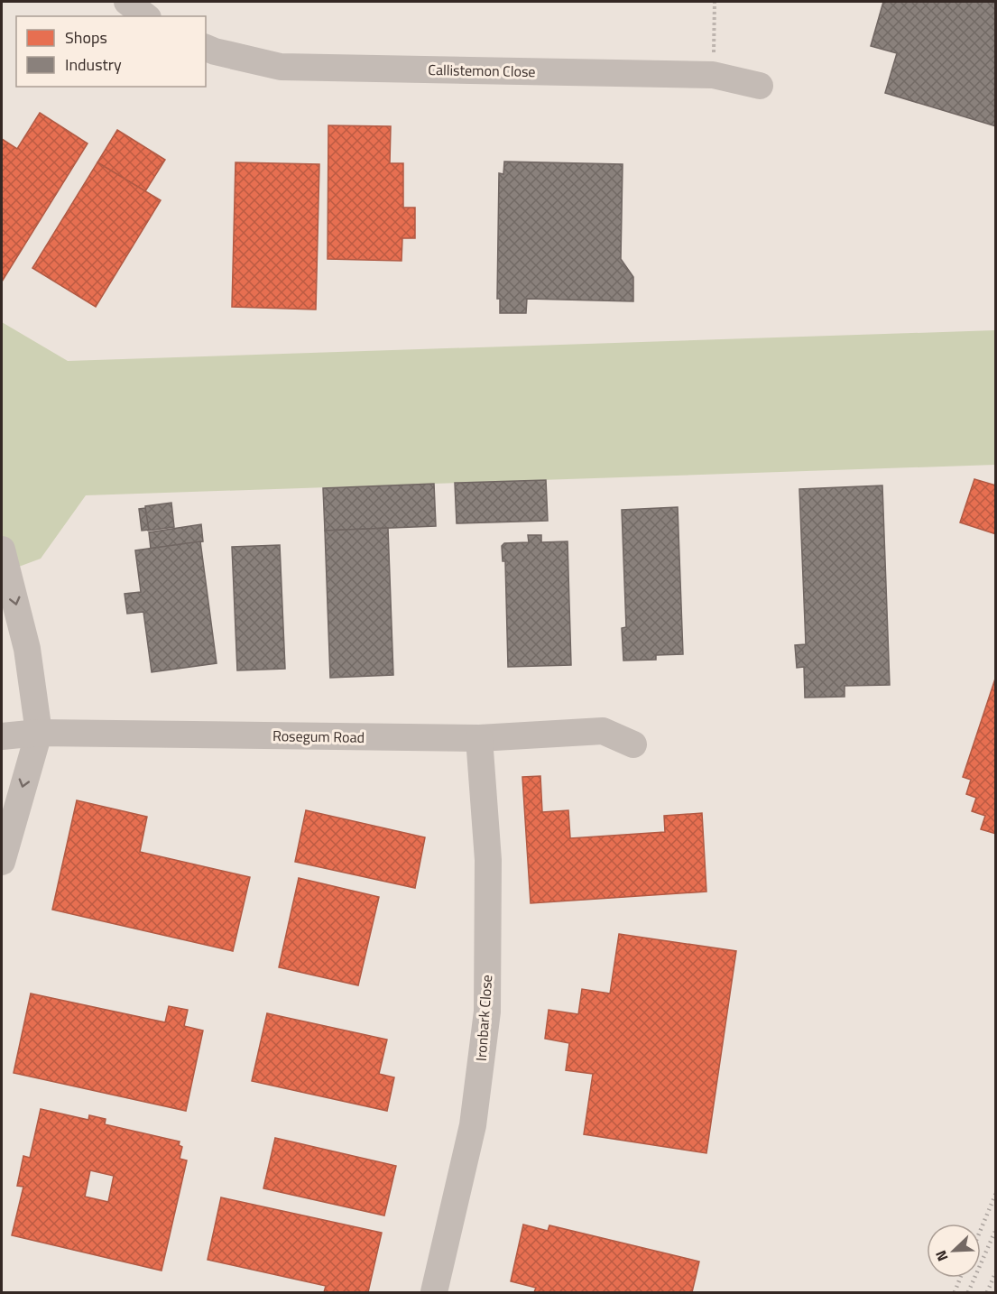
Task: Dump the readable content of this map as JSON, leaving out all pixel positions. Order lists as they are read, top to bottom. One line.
{"streets":{"street":["Callistemon Close","Rosegum Road","Ironbark Close"]},"crossings":[["Rosegum Road","Ironbark Close"]],"legend":["Shops","Industry"],"north":"bottom left"}
